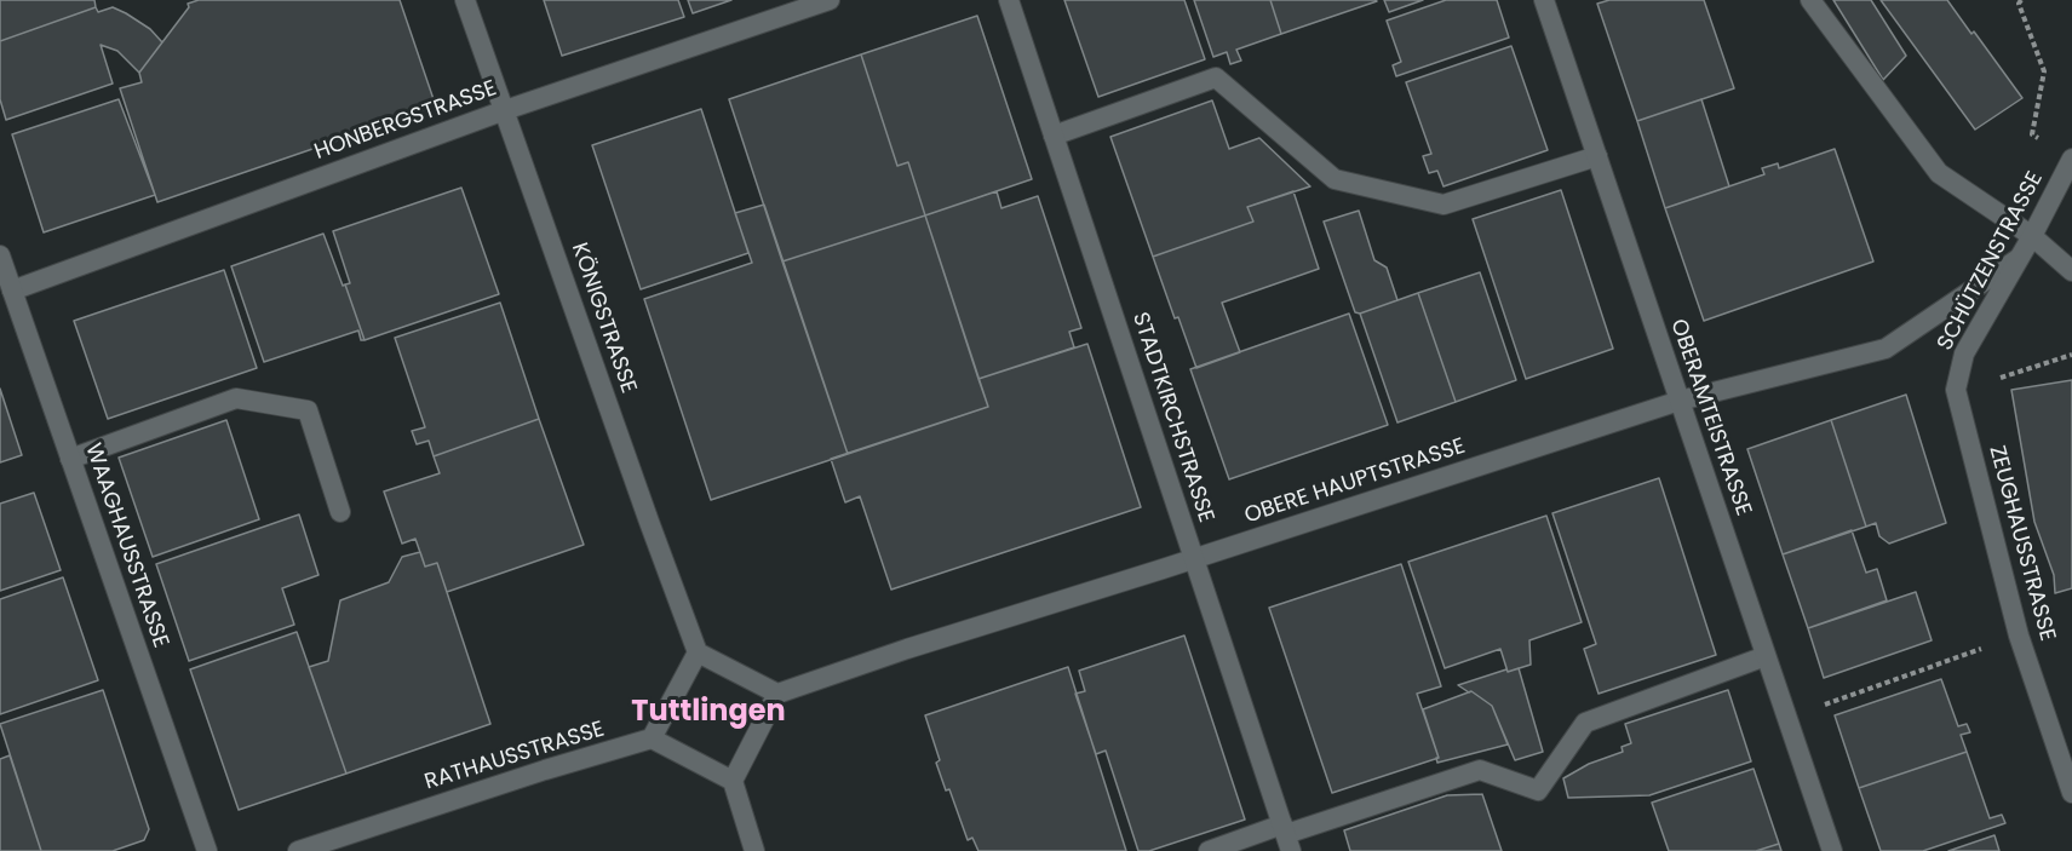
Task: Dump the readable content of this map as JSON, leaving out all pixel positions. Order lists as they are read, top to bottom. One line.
{"streets":{"street":["HONBERGSTRASSE","SCHÜTZENSTRASSE","KÖNIGSTRASSE","STADTKIRCHSTRASSE","OBERAMTEISTRASSE","OBERE HAUPTSTRASSE","ZEUGHAUSSTRASSE","WAAGHAUSSTRASSE","RATHAUSSTRASSE"]},"crossings":[["HONBERGSTRASSE","KÖNIGSTRASSE"],["HONBERGSTRASSE","WAAGHAUSSTRASSE"],["SCHÜTZENSTRASSE","OBERE HAUPTSTRASSE"],["SCHÜTZENSTRASSE","ZEUGHAUSSTRASSE"],["STADTKIRCHSTRASSE","OBERE HAUPTSTRASSE"],["OBERAMTEISTRASSE","OBERE HAUPTSTRASSE"]],"districts":["Tuttlingen"]}
